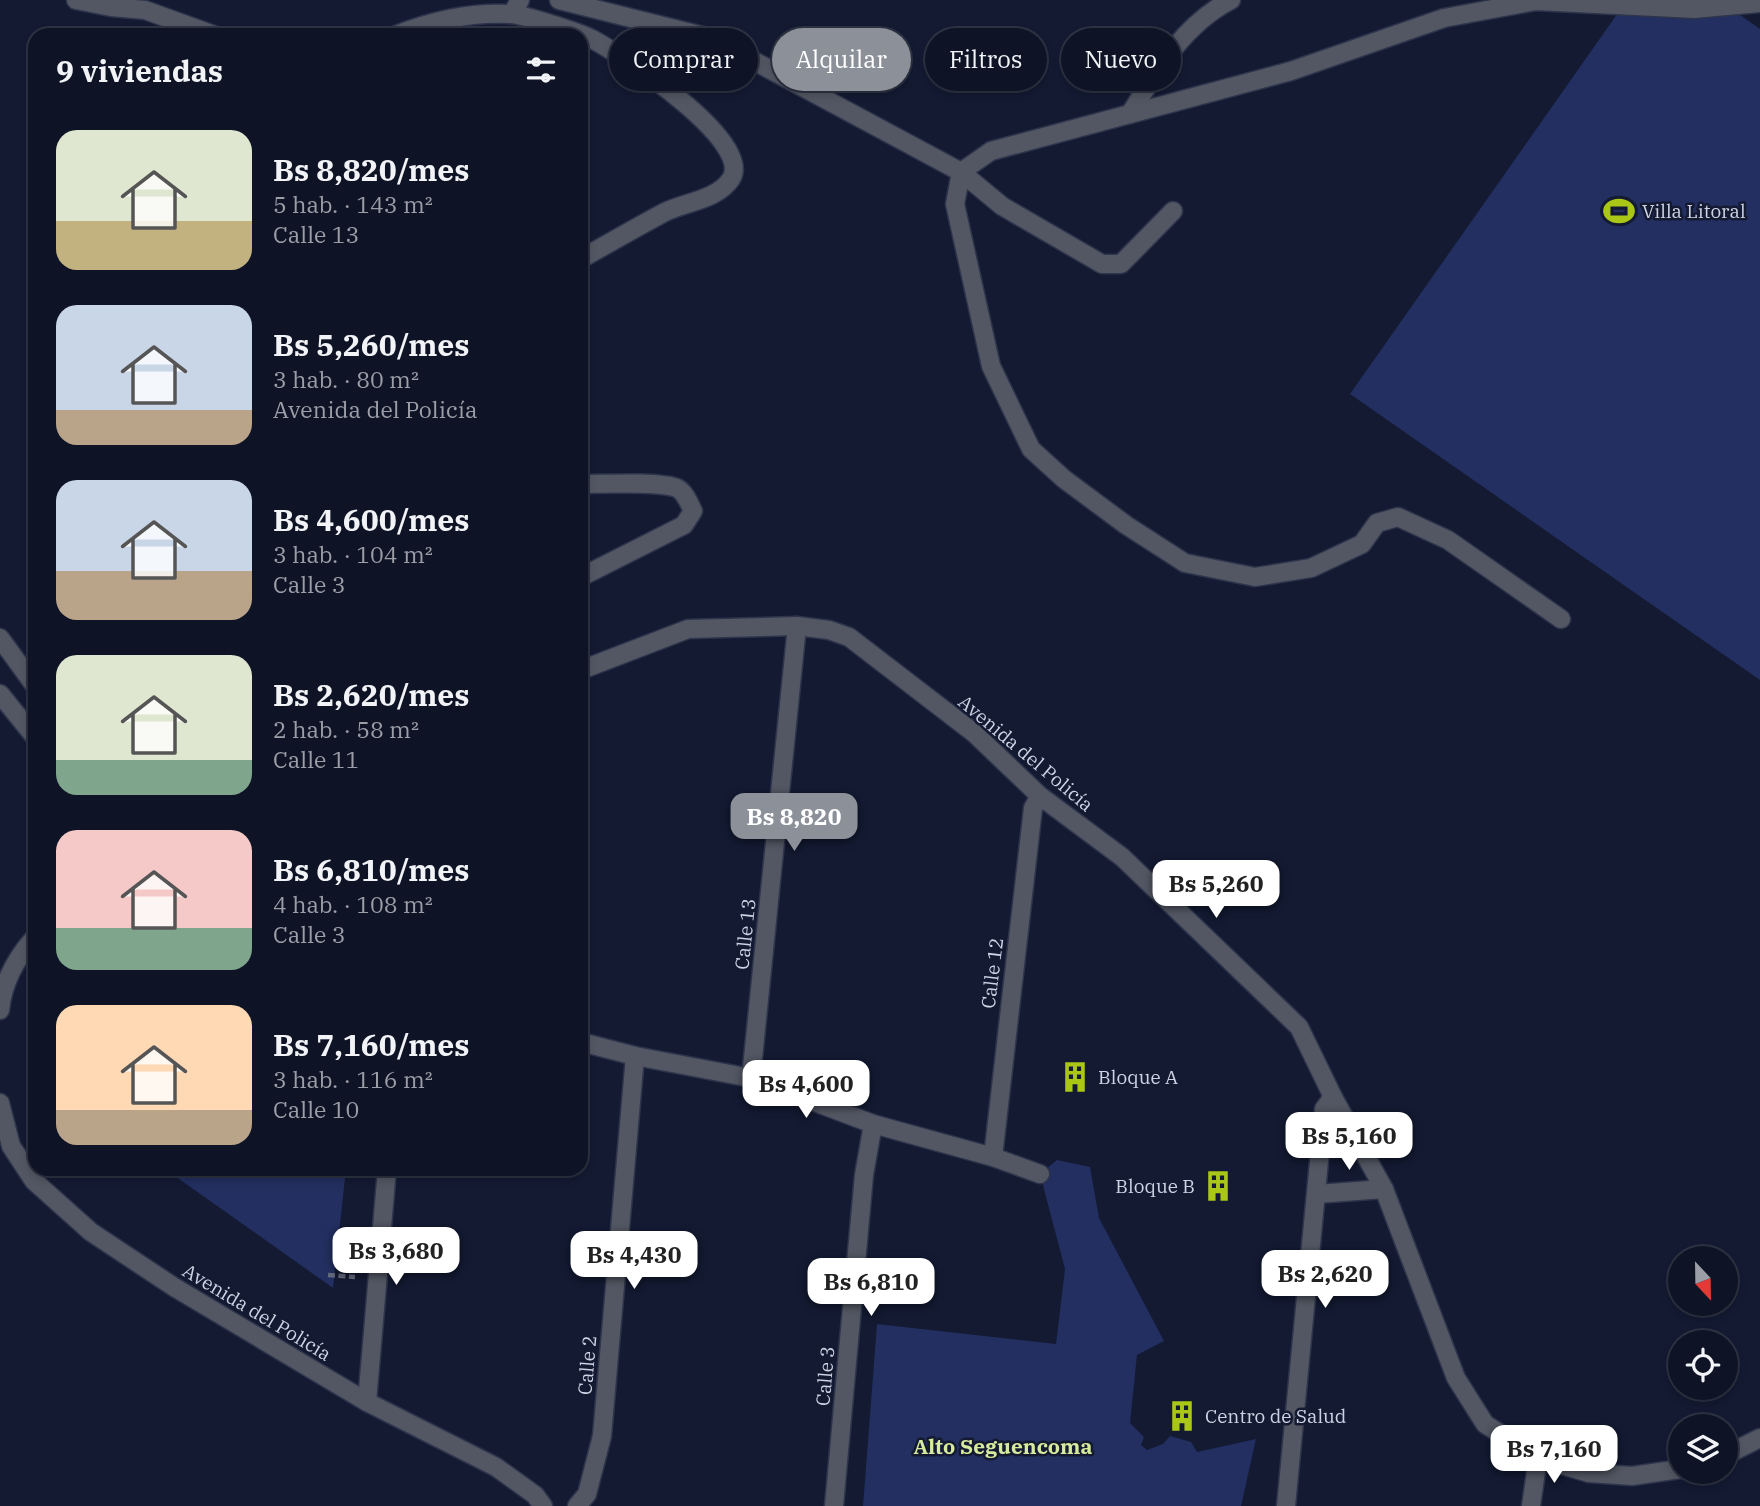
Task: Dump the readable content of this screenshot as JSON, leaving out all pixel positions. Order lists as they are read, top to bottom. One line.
{"streets":{"street":["Avenida del Policía","Calle 13","Calle 12","Calle 2","Calle 3"]},"crossings":[["Avenida del Policía","Calle 13"],["Avenida del Policía","Calle 12"]],"districts":["Alto Seguencoma"],"places":{"sports":["Villa Litoral"],"building":["Bloque A","Bloque B","Centro de Salud"]},"north":"bottom","page":{"chip":["Comprar","Alquilar","Filtros","Nuevo"],"heading":"9 viviendas","list":[{"name":"Bs 8,820/mes","note":"5 hab. · 143 m² · Calle 13"},{"name":"Bs 5,260/mes","note":"3 hab. · 80 m² · Avenida del Policía"},{"name":"Bs 4,600/mes","note":"3 hab. · 104 m² · Calle 3"},{"name":"Bs 2,620/mes","note":"2 hab. · 58 m² · Calle 11"},{"name":"Bs 6,810/mes","note":"4 hab. · 108 m² · Calle 3"},{"name":"Bs 7,160/mes","note":"3 hab. · 116 m² · Calle 10"}],"price":["Bs 8,820","Bs 5,260","Bs 4,600","Bs 5,160","Bs 3,680","Bs 4,430","Bs 2,620","Bs 6,810","Bs 7,160"]}}
